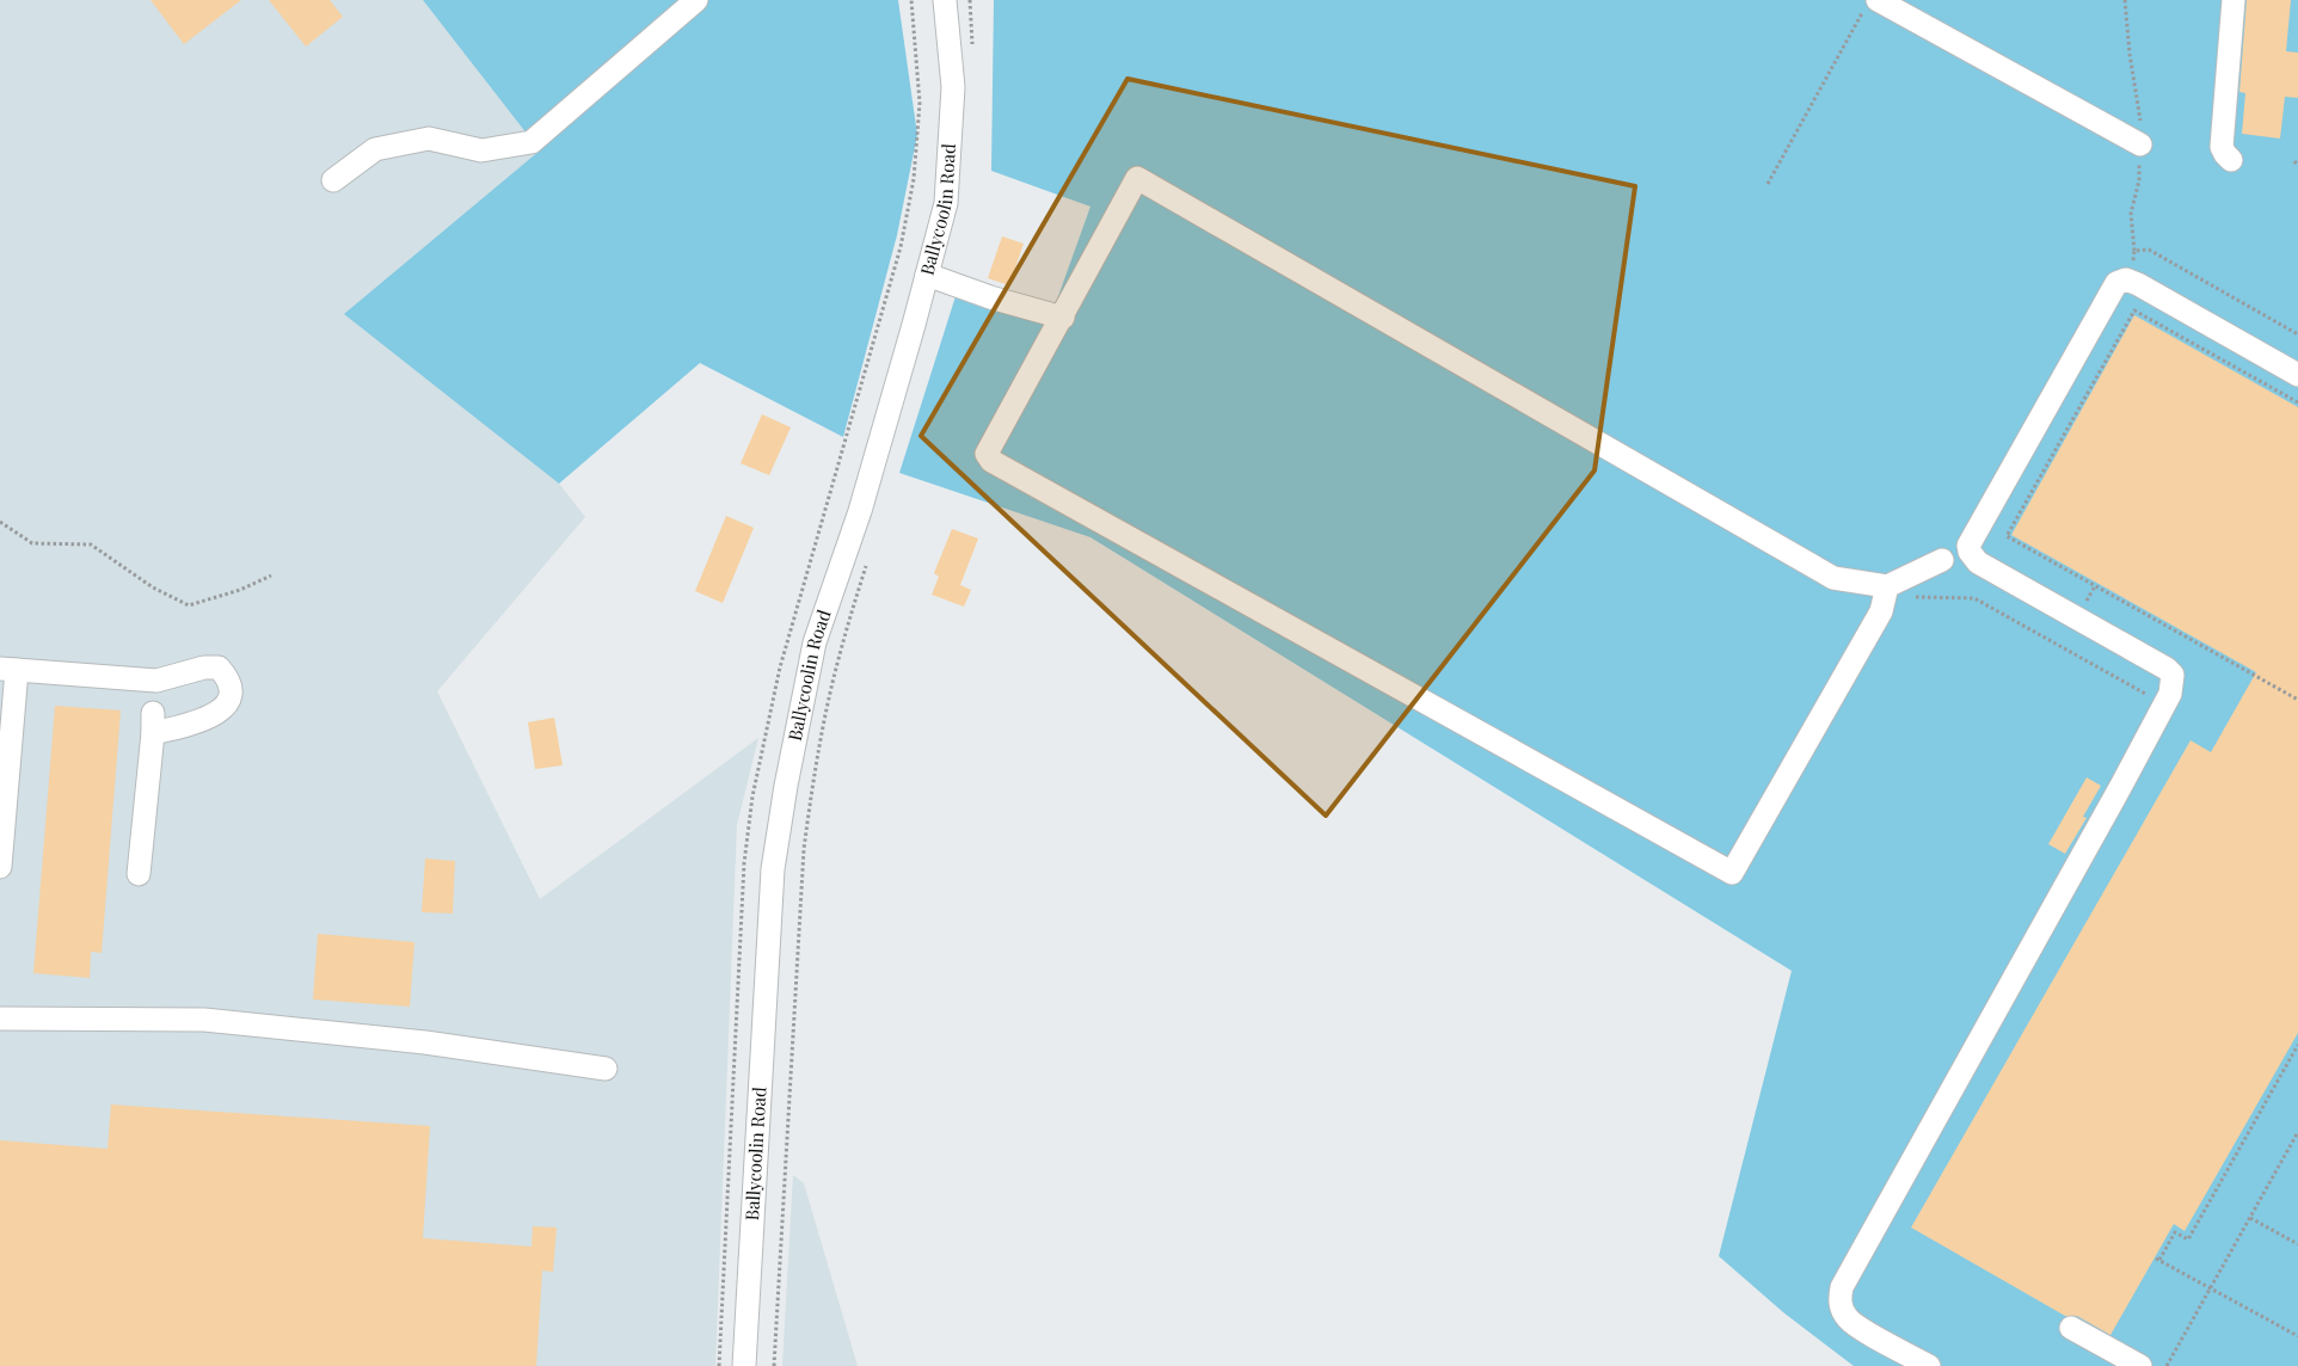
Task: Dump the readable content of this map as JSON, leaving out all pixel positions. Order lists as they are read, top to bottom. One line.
{"streets":{"street":["Ballycoolin Road"]}}
